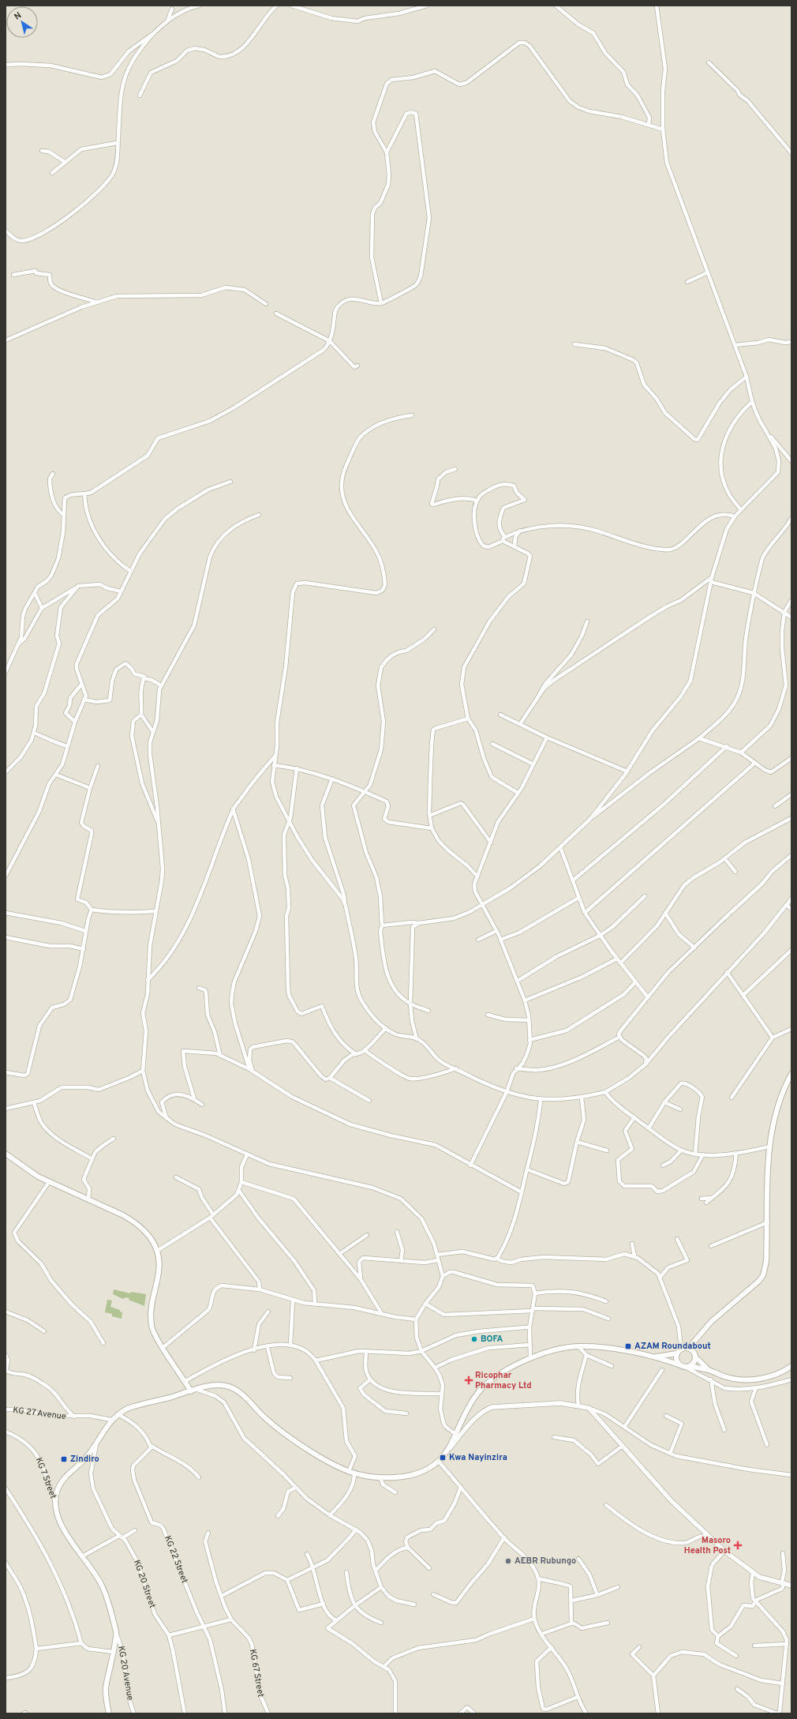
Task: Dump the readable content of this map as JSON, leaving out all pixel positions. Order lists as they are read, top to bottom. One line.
{"streets":{"street":["KG 27 Avenue","KG 7 Street","KG 22 Street","KG 20 Street","KG 20 Avenue","KG 67 Street"]},"places":{"other":["BOFA","AEBR Rubungo"],"transit":["AZAM Roundabout","Kwa Nayinzira","Zindiro"],"health":["Ricophar Pharmacy Ltd","Masoro Health Post"]},"north":"top left"}
